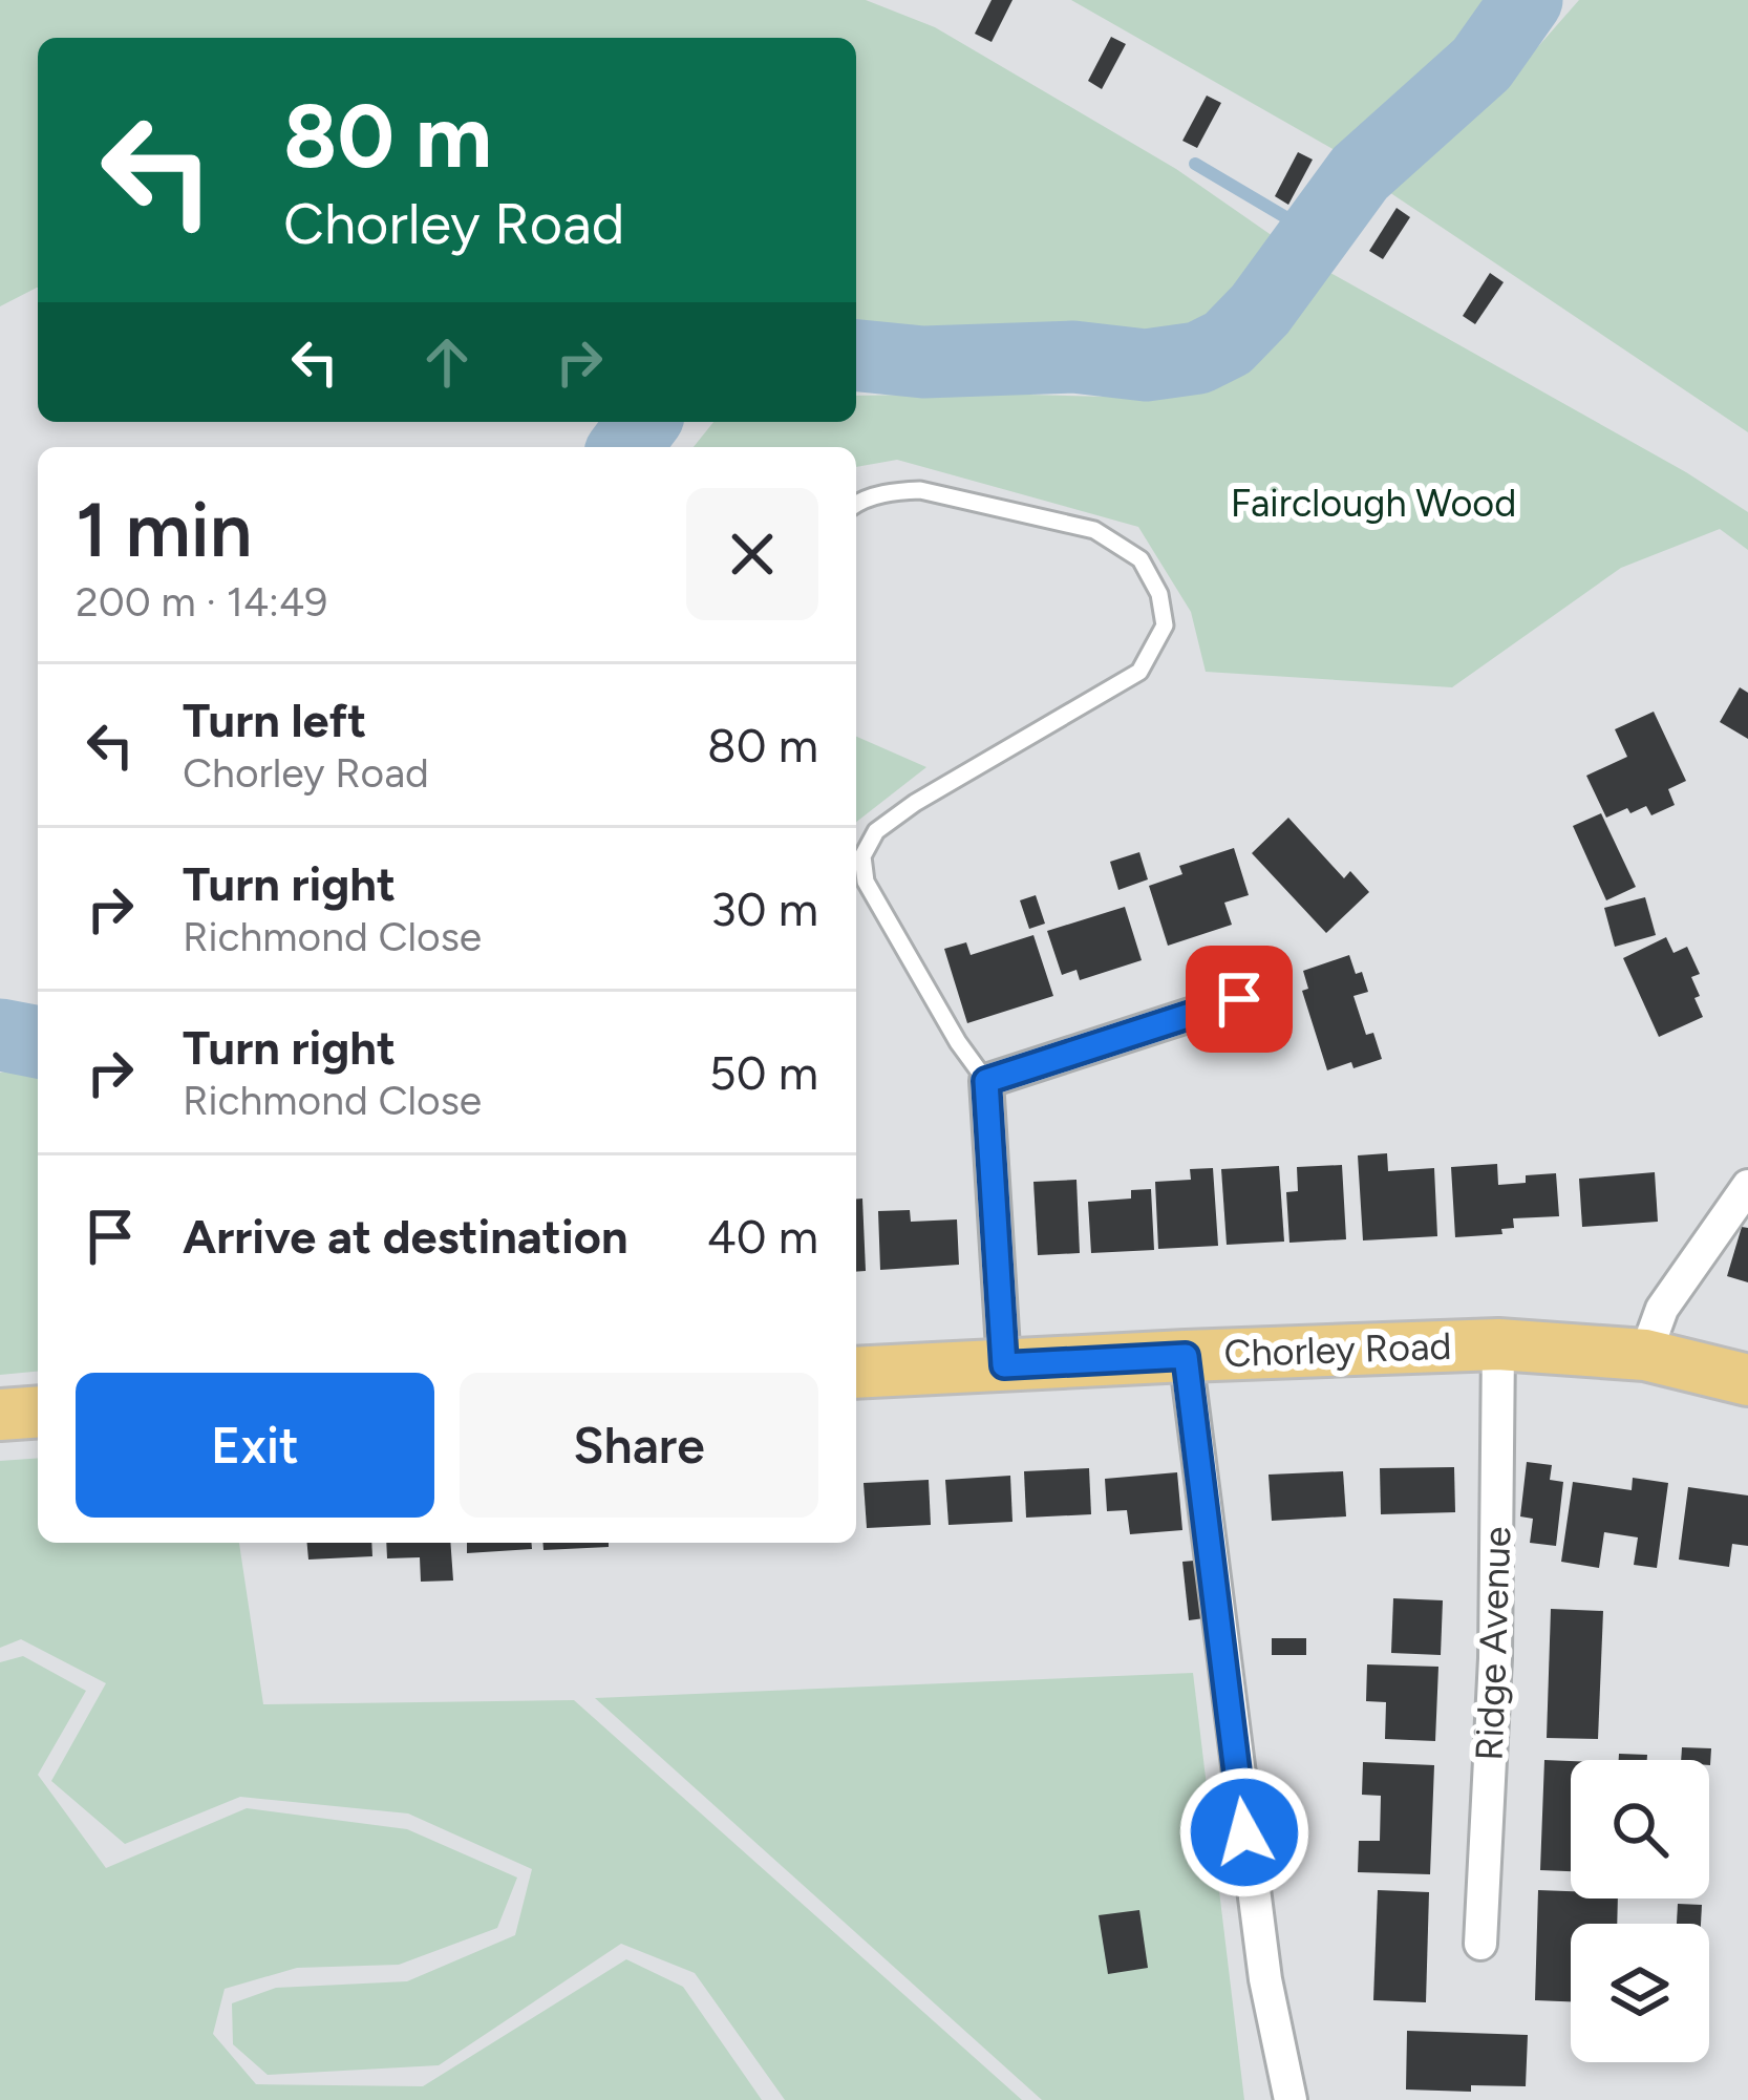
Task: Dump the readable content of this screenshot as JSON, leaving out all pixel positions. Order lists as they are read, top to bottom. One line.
{"streets":{"main road":["Chorley Road"],"street":["Ridge Avenue"]},"crossings":[["Chorley Road","Ridge Avenue"]],"parks":["Fairclough Wood"],"page":{"turn":["80 m","Chorley Road"],"heading":["1 min","200 m · 14:49"],"list":[{"name":"Turn left","note":"Chorley Road","value":"80 m"},{"name":"Turn right","note":"Richmond Close","value":"30 m"},{"name":"Turn right","note":"Richmond Close","value":"50 m"},{"name":"Arrive at destination","value":"40 m"}],"buttons":["Exit","Share"]}}
